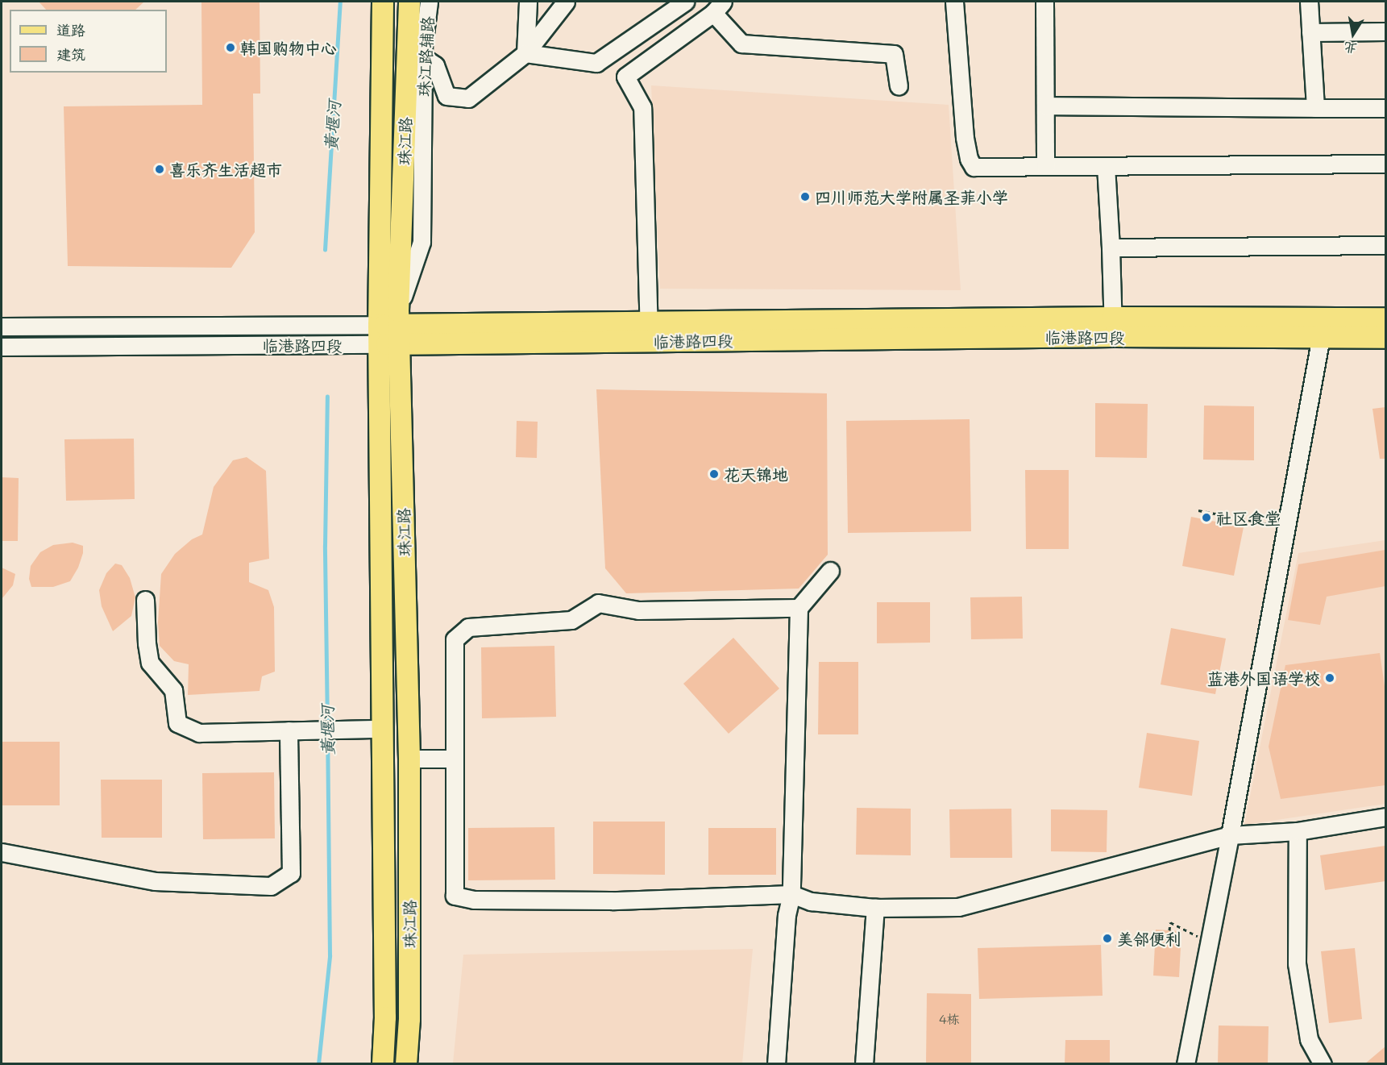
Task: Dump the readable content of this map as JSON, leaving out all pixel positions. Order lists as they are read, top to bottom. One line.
{"streets":{"main road":["珠江路","临港路四段"],"street":["珠江路辅路"]},"crossings":[["珠江路辅路","珠江路"],["珠江路辅路","临港路四段"],["珠江路","临港路四段"]],"water":["黄堰河"],"places":["韩国购物中心","喜乐齐生活超市","四川师范大学附属圣菲小学","花天锦地","社区食堂","蓝港外国语学校","美邻便利"],"house_numbers":["4栋"],"legend":["道路","建筑"],"north":"bottom"}
